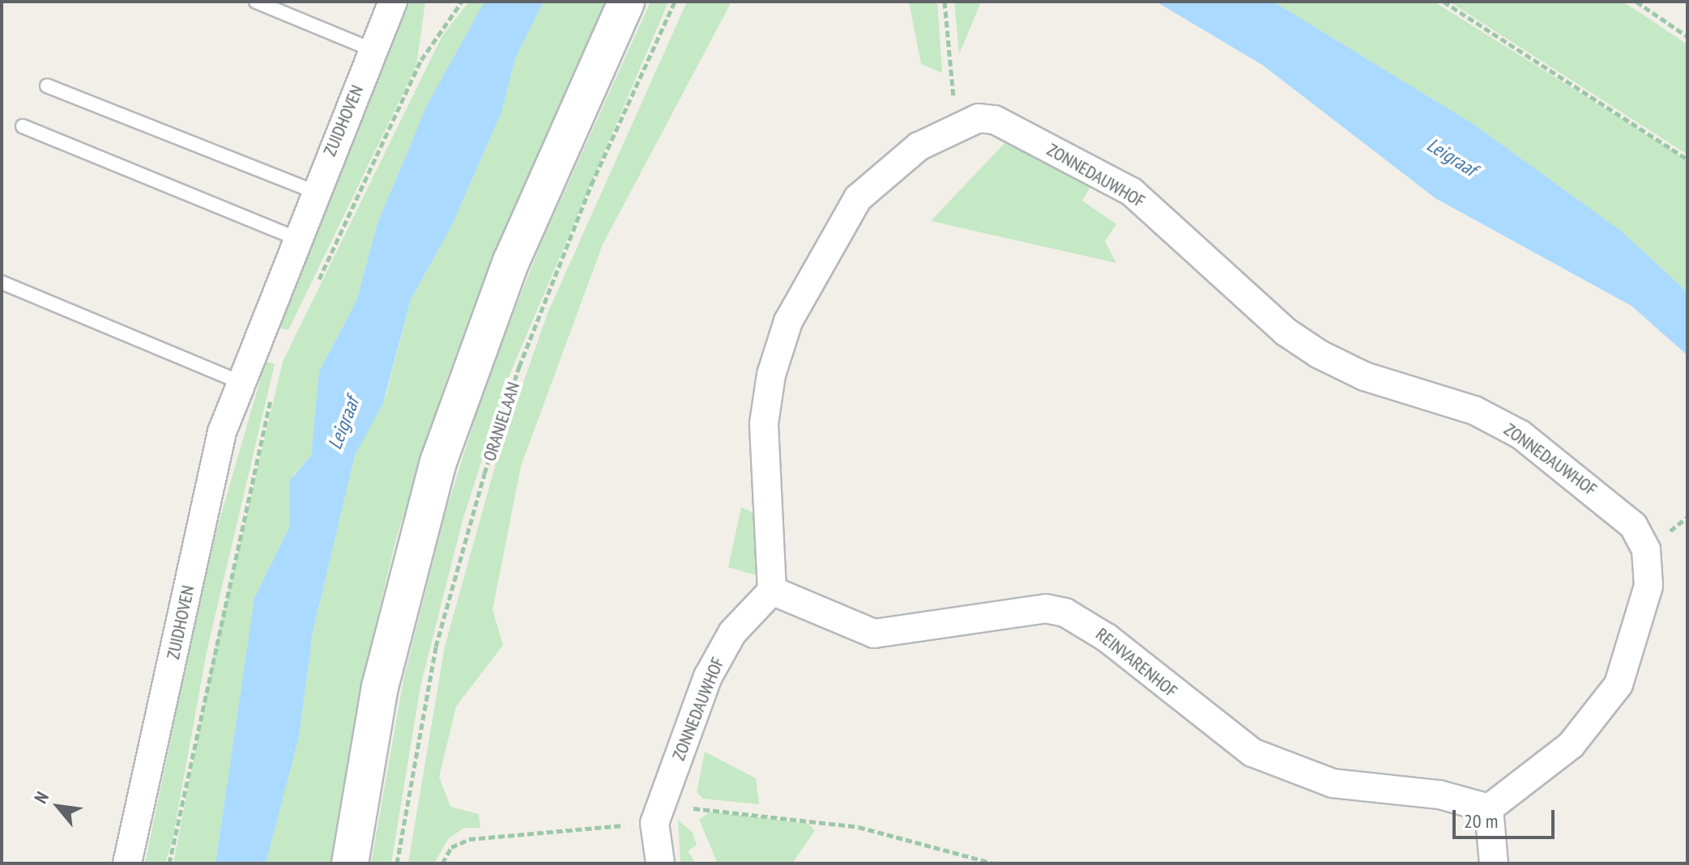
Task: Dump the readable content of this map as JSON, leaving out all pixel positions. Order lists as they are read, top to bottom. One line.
{"streets":{"street":["ZUIDHOVEN","ZONNEDAUWHOF","REINVARENHOF"],"path":["ORANJELAAN"]},"crossings":[["ZONNEDAUWHOF","REINVARENHOF"]],"water":["Leigraaf"],"scale_bar":"20 m","north":"top left"}
